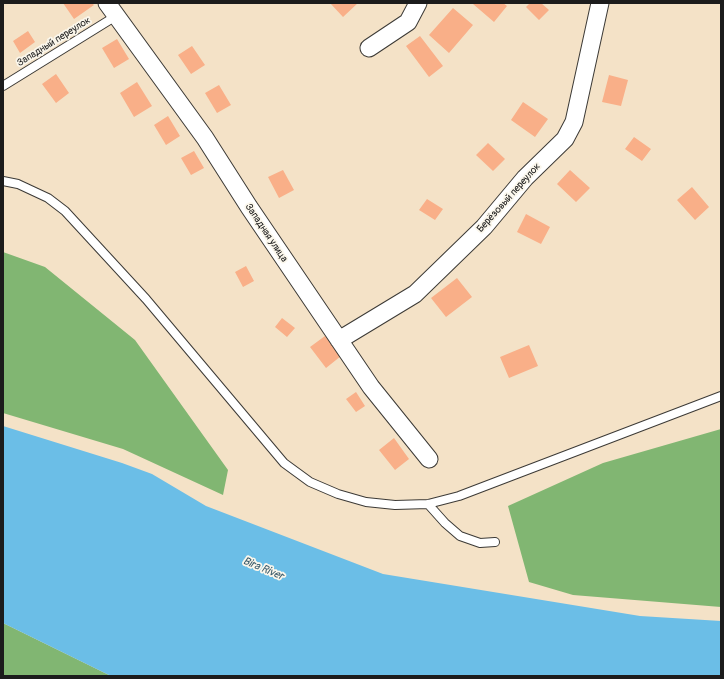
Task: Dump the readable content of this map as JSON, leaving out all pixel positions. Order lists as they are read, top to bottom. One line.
{"streets":{"street":["Берёзовый переулок","Западная улица"],"lane":["Западный переулок"]},"crossings":[["Западный переулок","Западная улица"],["Берёзовый переулок","Западная улица"]],"water":["Bira River"]}
